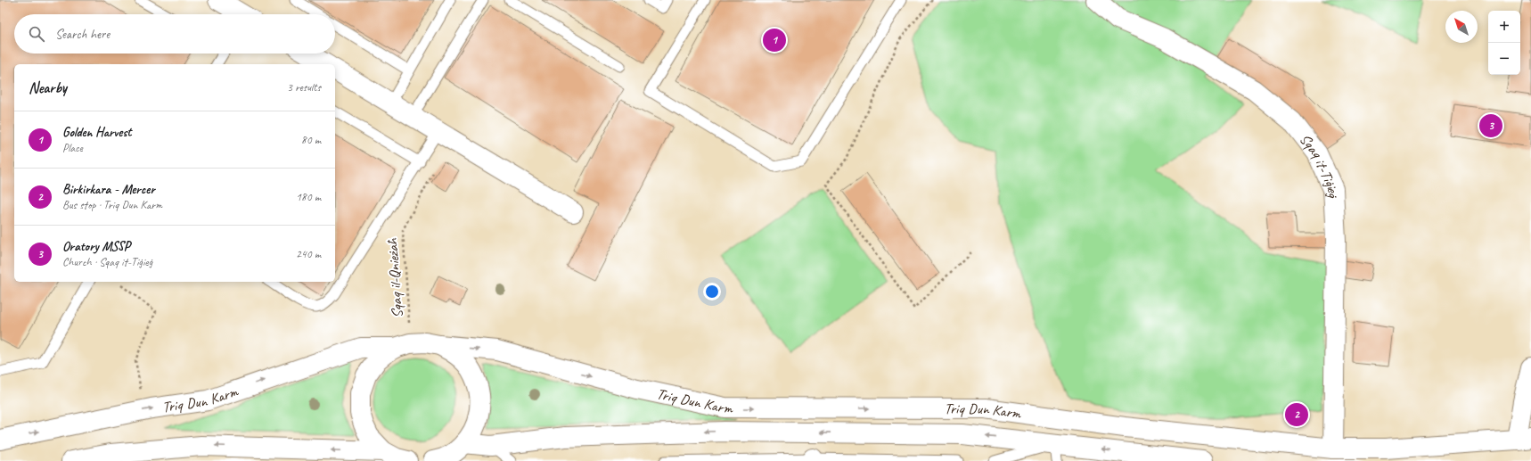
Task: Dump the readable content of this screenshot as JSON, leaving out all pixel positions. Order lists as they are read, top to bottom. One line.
{"streets":{"main road":["Sqaq it-Tiġieġ","Triq Dun Karm"],"path":["Sqaq il-Qnieżaħ"]},"crossings":[["Sqaq it-Tiġieġ","Triq Dun Karm"],["Sqaq il-Qnieżaħ","Triq Dun Karm"]],"north":"top left","page":{"map_buttons":["+","−"],"search":"Search here","pins":["1","3","2"],"heading":["Nearby","3 results"],"list":[{"mark":"1","name":"Golden Harvest","note":"Place","value":"80 m"},{"mark":"2","name":"Birkirkara - Mercer","note":"Bus stop · Triq Dun Karm","value":"180 m"},{"mark":"3","name":"Oratory MSSP","note":"Church · Sqaq it-Tiġieġ","value":"240 m"}]}}
